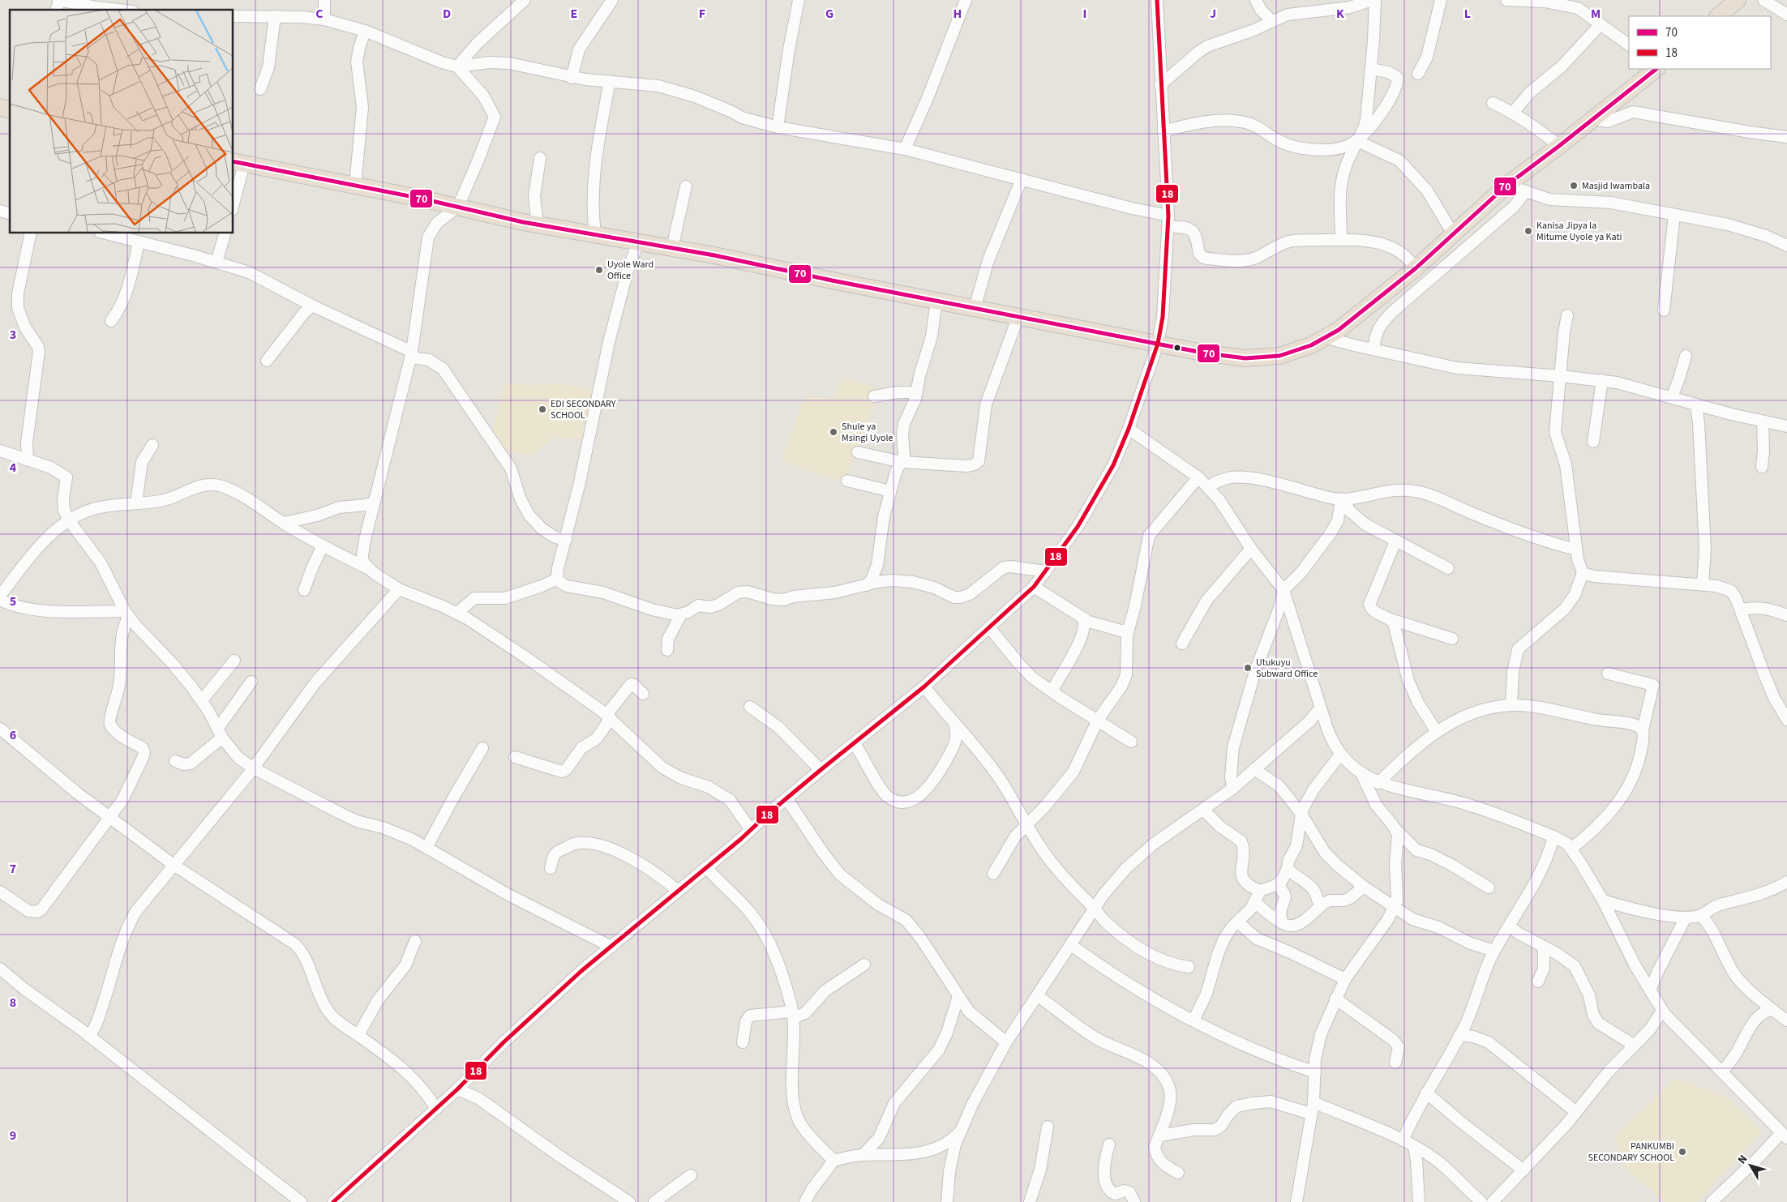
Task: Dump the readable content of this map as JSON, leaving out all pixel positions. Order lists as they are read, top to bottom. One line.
{"places":["Masjid Iwambala","Kanisa Jipya la Mitume Uyole ya Kati","Uyole Ward Office","EDI SECONDARY SCHOOL","Shule ya Msingi Uyole","Utukuyu Subward Office","PANKUMBI SECONDARY SCHOOL"],"lines":["transit line 18","transit line 70"],"legend":["70","18"],"north":"top left","grid":{"columns":["C","D","E","F","G","H","I","J","K","L","M"],"rows":["3","4","5","6","7","8","9"]}}
